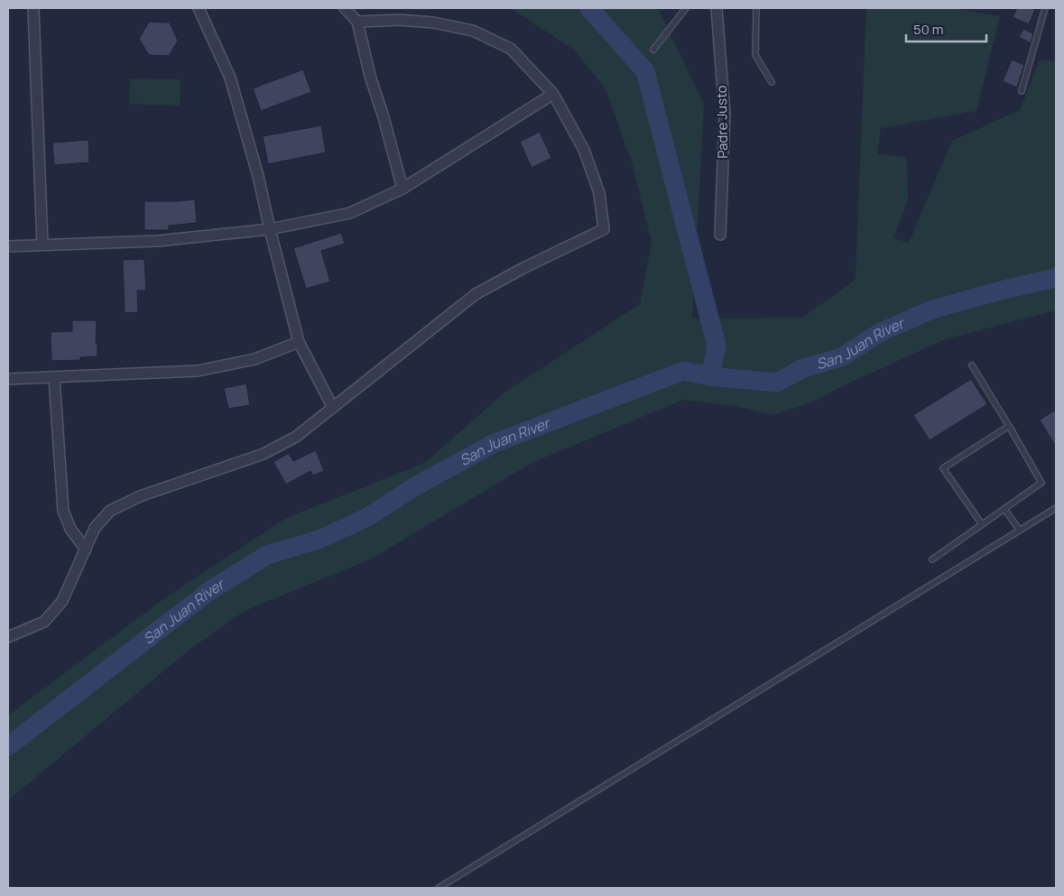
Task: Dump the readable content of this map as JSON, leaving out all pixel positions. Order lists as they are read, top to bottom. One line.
{"streets":{"street":["Padre Justo"]},"water":["San Juan River"],"scale_bar":"50 m"}
